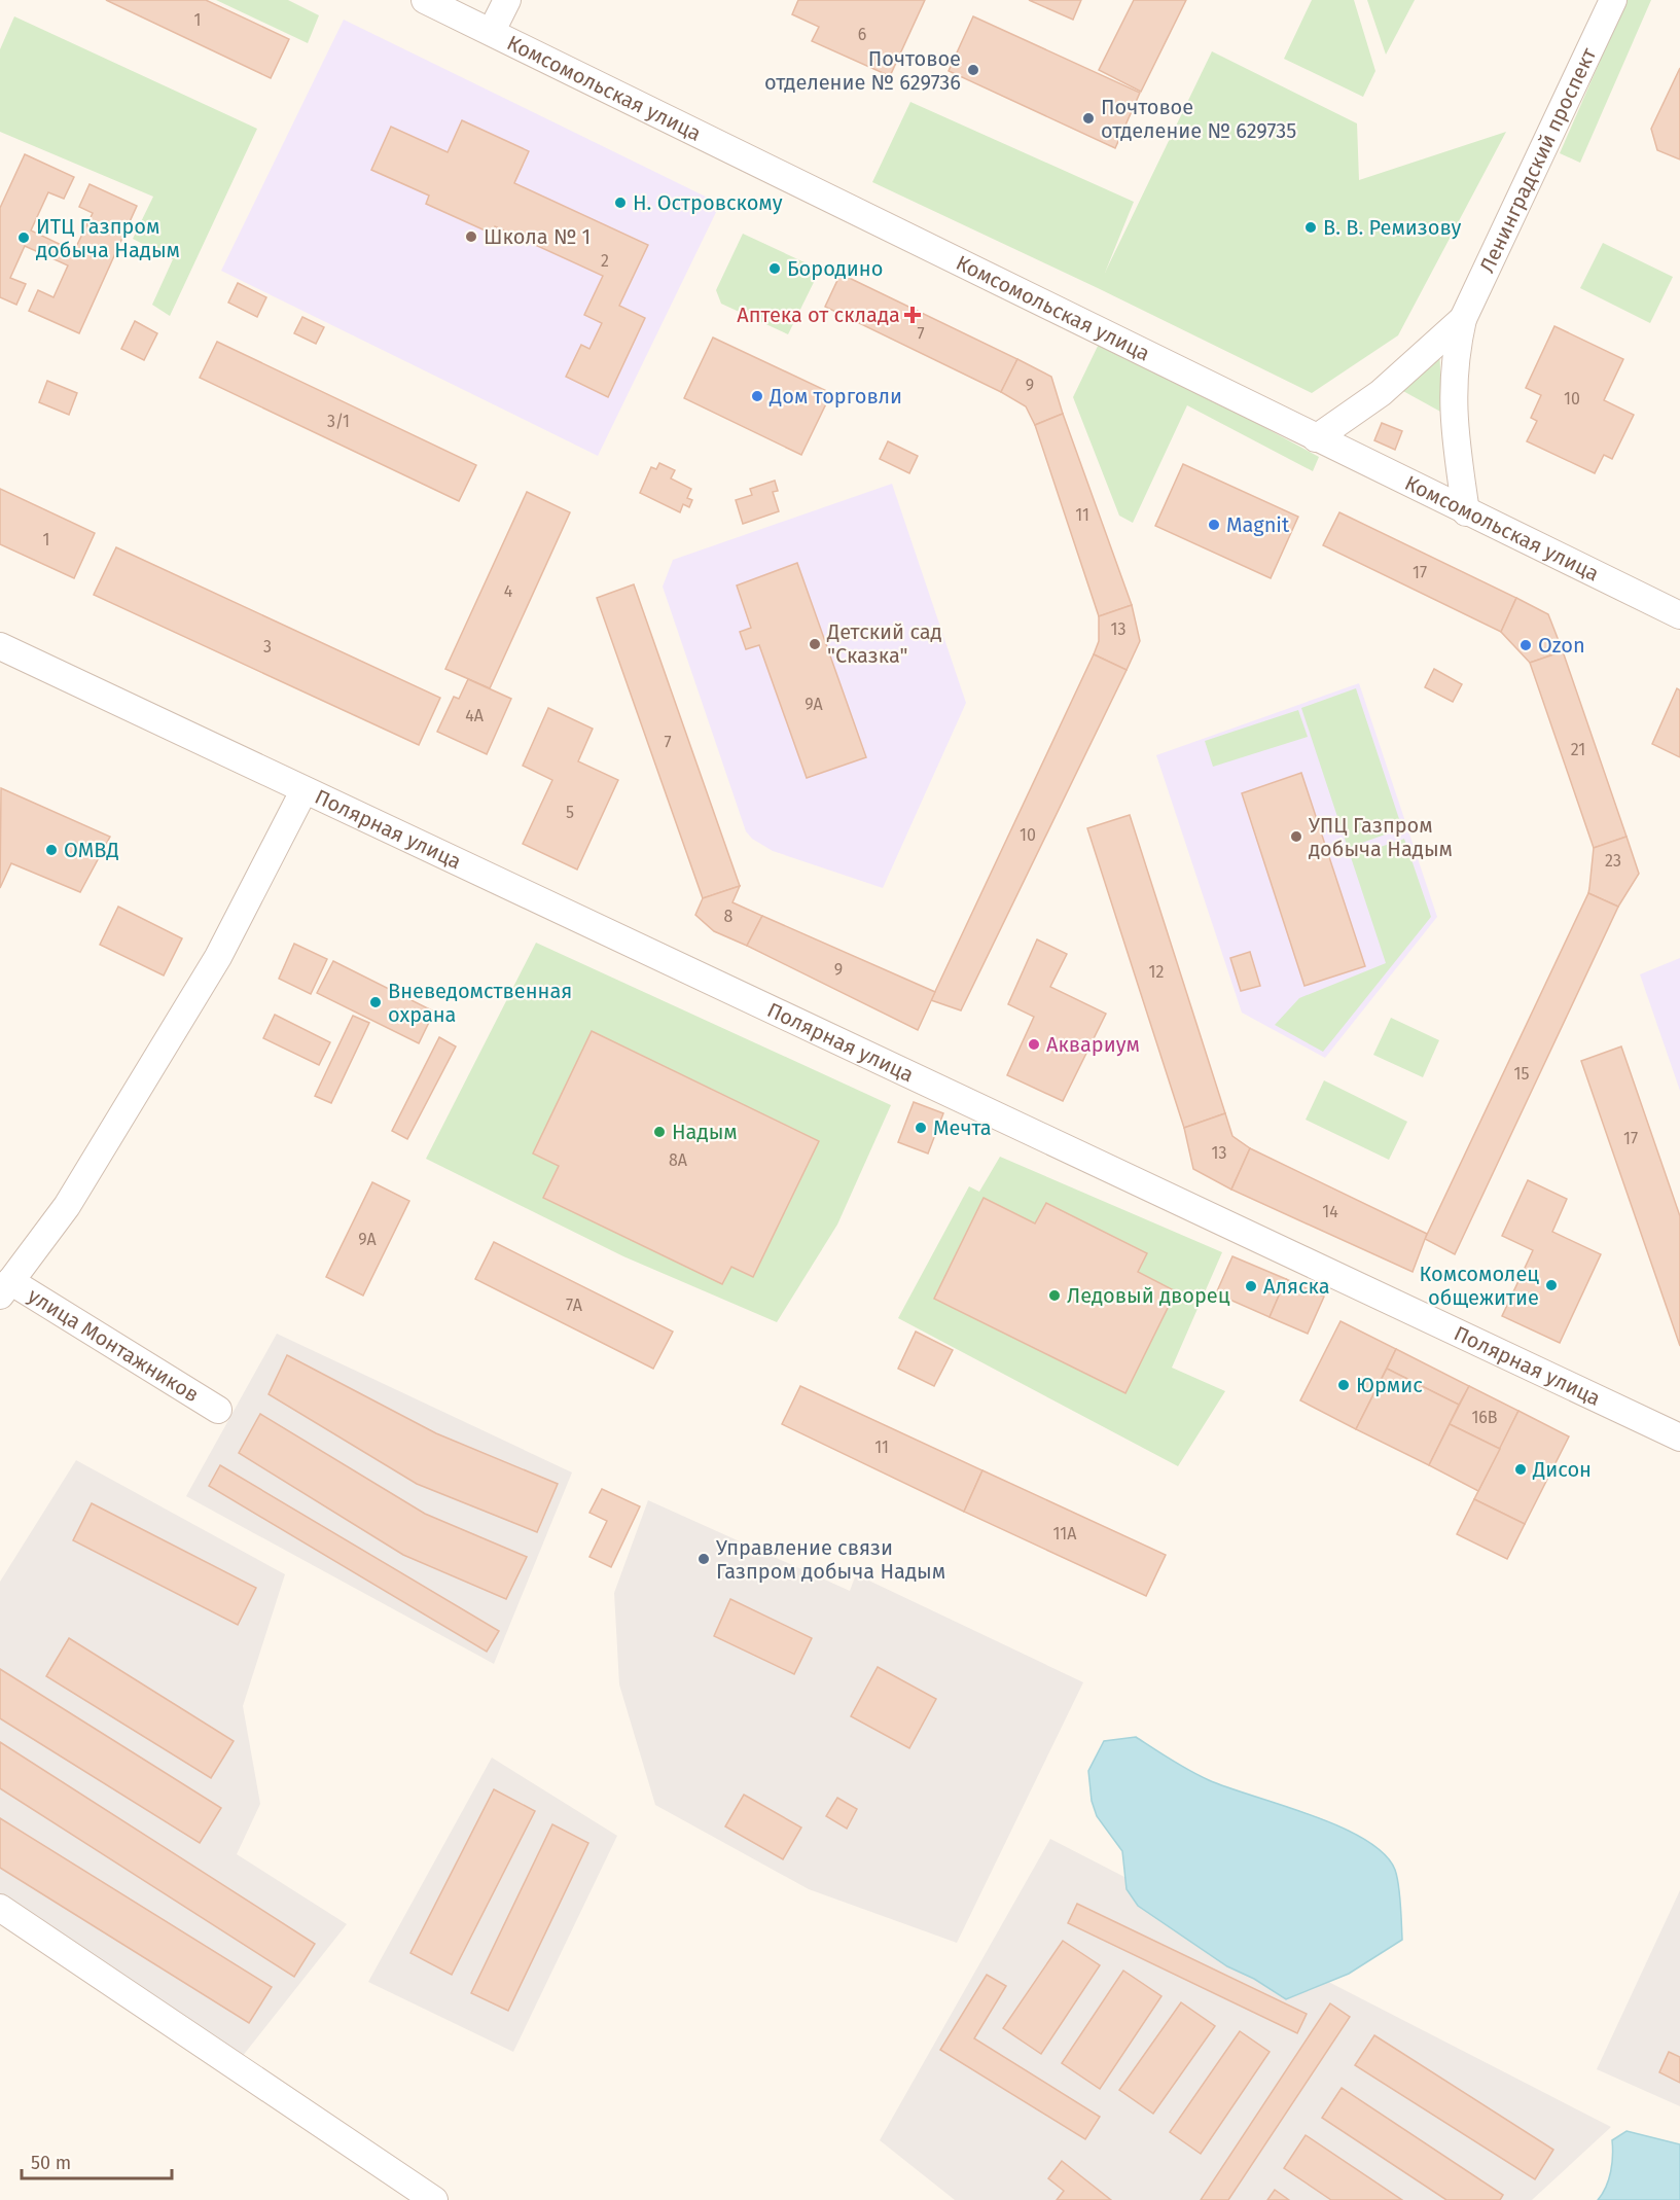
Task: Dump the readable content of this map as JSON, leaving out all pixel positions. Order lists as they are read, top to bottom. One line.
{"streets":{"street":["Комсомольская улица","Ленинградский проспект","Полярная улица","улица Монтажников"]},"places":{"other":["Почтовое отделение № 629736","Почтовое отделение № 629735","Н. Островскому","В. В. Ремизову","Школа № 1","ИТЦ Газпром добыча Надым","Бородино","Дом торговли","Magnit","Детский сад \"Сказка\"","Ozon","УПЦ Газпром добыча Надым","ОМВД","Вневедомственная охрана","Аквариум","Мечта","Надым","Комсомолец общежитие","Аляска","Ледовый дворец","Юрмис","Дисон","Управление связи Газпром добыча Надым"],"health":["Аптека от склада"]},"house_numbers":["1","6","2","7","9","10","3/1","11","1","17","4","13","3","9А","4А","7","21","5","10","23","8","9","12","15","17","13","8А","14","9А","7А","16В","11","11А"],"scale_bar":"50 m"}
